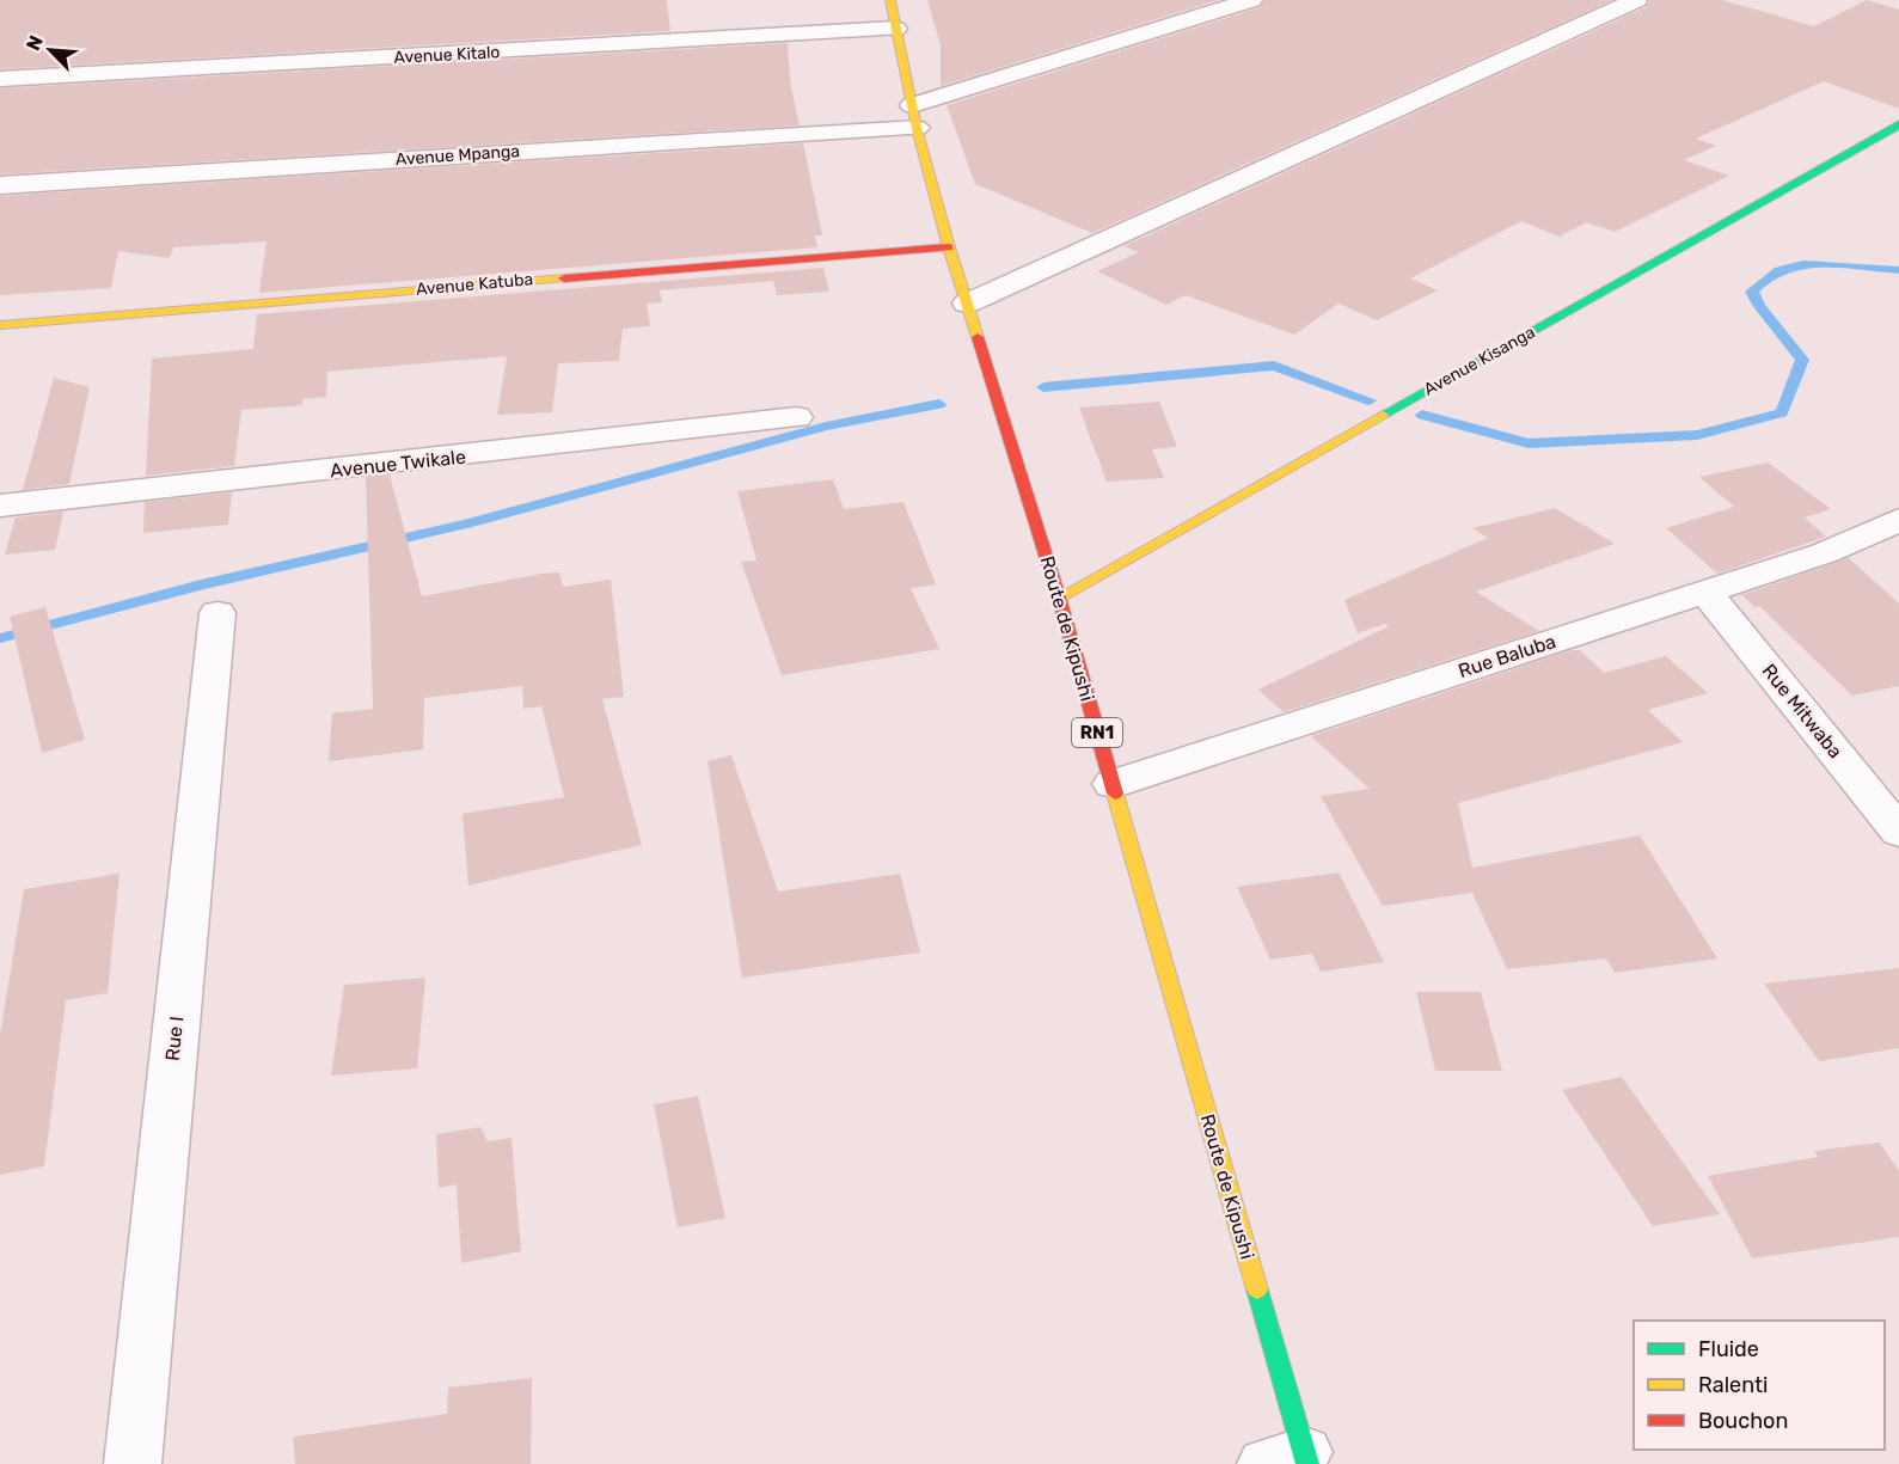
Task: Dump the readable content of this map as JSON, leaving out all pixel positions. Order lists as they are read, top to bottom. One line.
{"streets":{"main road":["Avenue Katuba","Avenue Kisanga","Route de Kipushi","RN1"],"street":["Avenue Kitalo","Avenue Mpanga","Avenue Twikale","Rue Baluba","Rue Mitwaba","Rue I"]},"crossings":[["Avenue Kitalo","Route de Kipushi"],["Avenue Mpanga","Route de Kipushi"],["Avenue Katuba","Route de Kipushi"],["Avenue Kisanga","Route de Kipushi"],["Route de Kipushi","Rue Baluba"],["Rue Baluba","Rue Mitwaba"]],"legend":["Fluide","Ralenti","Bouchon"],"north":"top left"}
